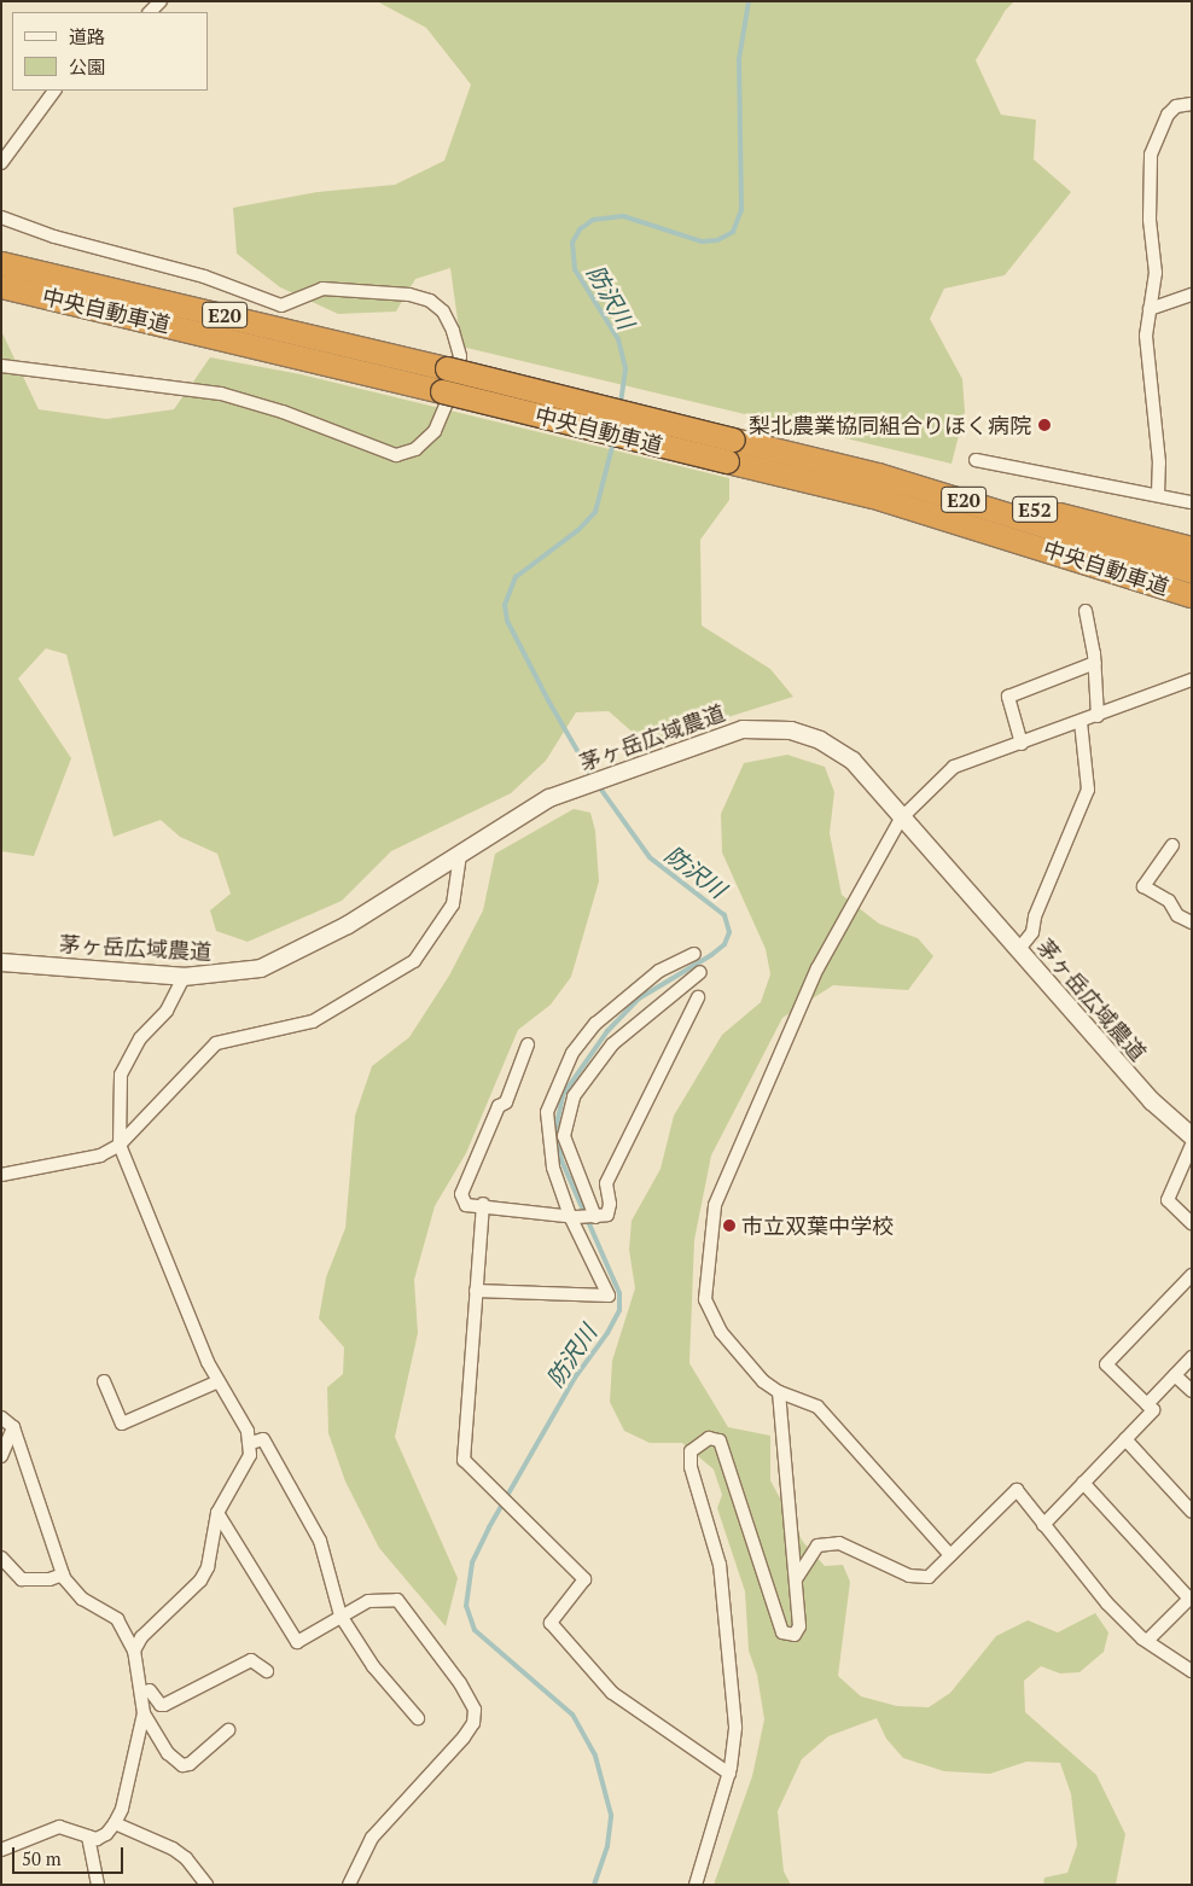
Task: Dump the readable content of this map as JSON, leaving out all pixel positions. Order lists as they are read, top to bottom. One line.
{"streets":{"highway":["中央自動車道","E20","E52"],"street":["茅ヶ岳広域農道"]},"crossings":[["中央自動車道","E52"]],"water":["防沢川"],"places":["梨北農業協同組合りほく病院","市立双葉中学校"],"legend":["道路","公園"],"scale_bar":"50 m"}
